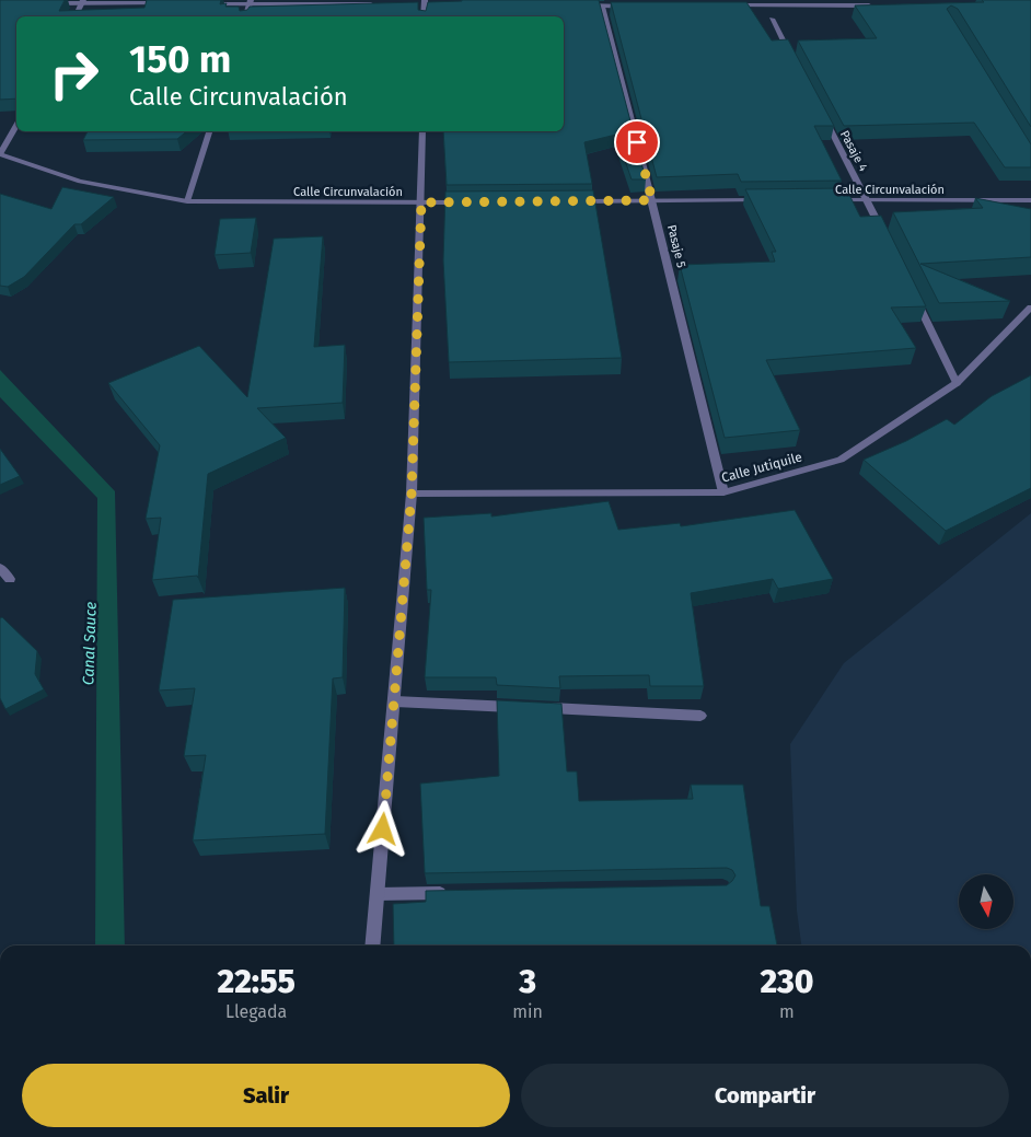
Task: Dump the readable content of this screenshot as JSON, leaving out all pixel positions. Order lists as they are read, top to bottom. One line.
{"streets":{"street":["Pasaje 4","Calle Circunvalación","Pasaje 5","Calle Jutiquile"]},"crossings":[["Pasaje 4","Calle Circunvalación"],["Pasaje 5","Calle Jutiquile"]],"water":["Canal Sauce"],"north":"bottom","page":{"turn":["150 m","Calle Circunvalación"],"eta":["22:55","Llegada","3","min","230","m"],"buttons":["Salir","Compartir"]}}
